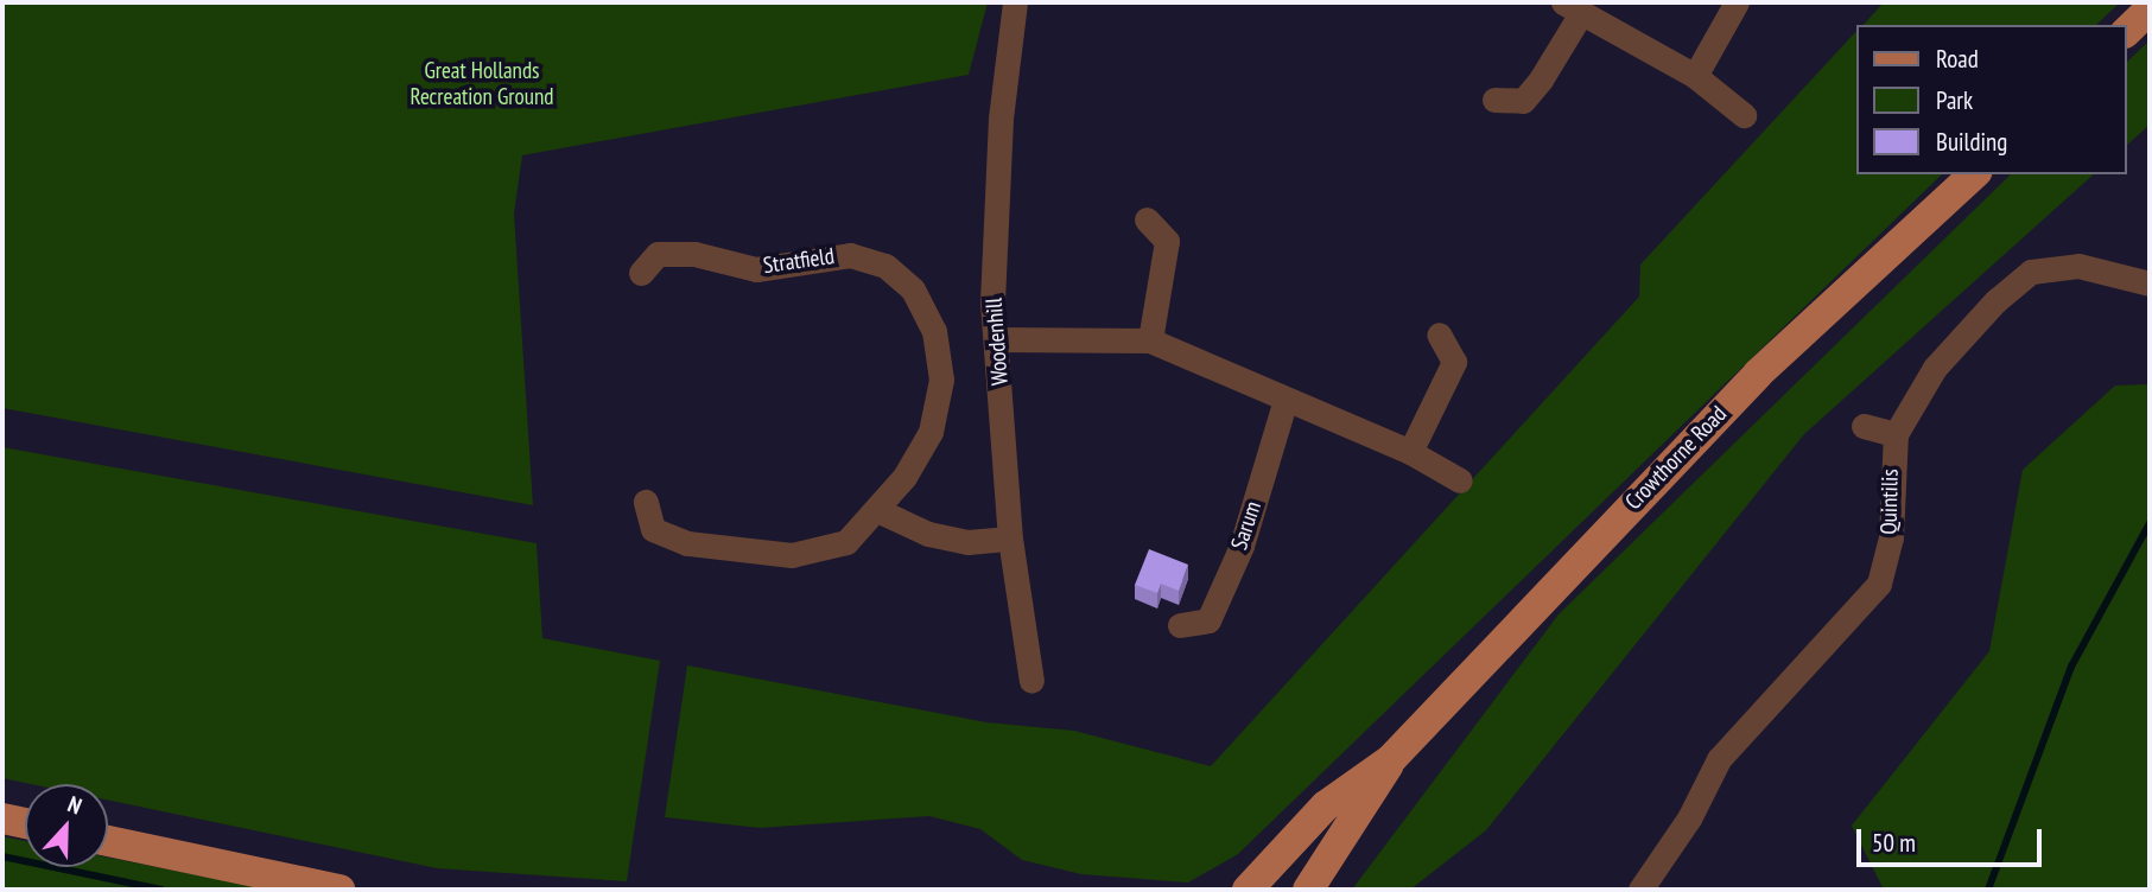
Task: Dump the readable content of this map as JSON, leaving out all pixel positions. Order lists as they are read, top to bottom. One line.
{"streets":{"main road":["Crowthorne Road"],"street":["Stratfield","Woodenhill","Quintilis","Sarum"]},"parks":["Great Hollands Recreation Ground"],"legend":["Road","Park","Building"],"scale_bar":"50 m","north":"top"}
